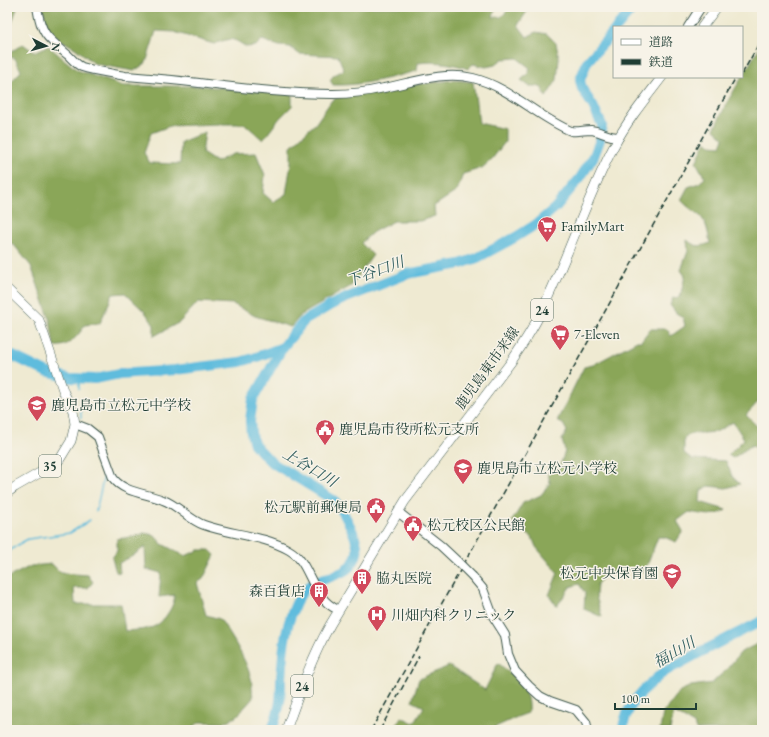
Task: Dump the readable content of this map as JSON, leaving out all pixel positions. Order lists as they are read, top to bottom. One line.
{"streets":{"main road":["24","鹿児島東市来線","35"]},"water":["下谷口川","上谷口川","福山川"],"places":{"supermarket":["FamilyMart","7-Eleven"],"school or university":["鹿児島市立松元中学校","鹿児島市立松元小学校","松元中央保育園"],"public building":["鹿児島市役所松元支所","松元駅前郵便局","松元校区公民館"],"building":["脇丸医院","森百貨店"],"hospital":["川畑内科クリニック"]},"legend":["道路","鉄道"],"scale_bar":"100 m","north":"right"}
